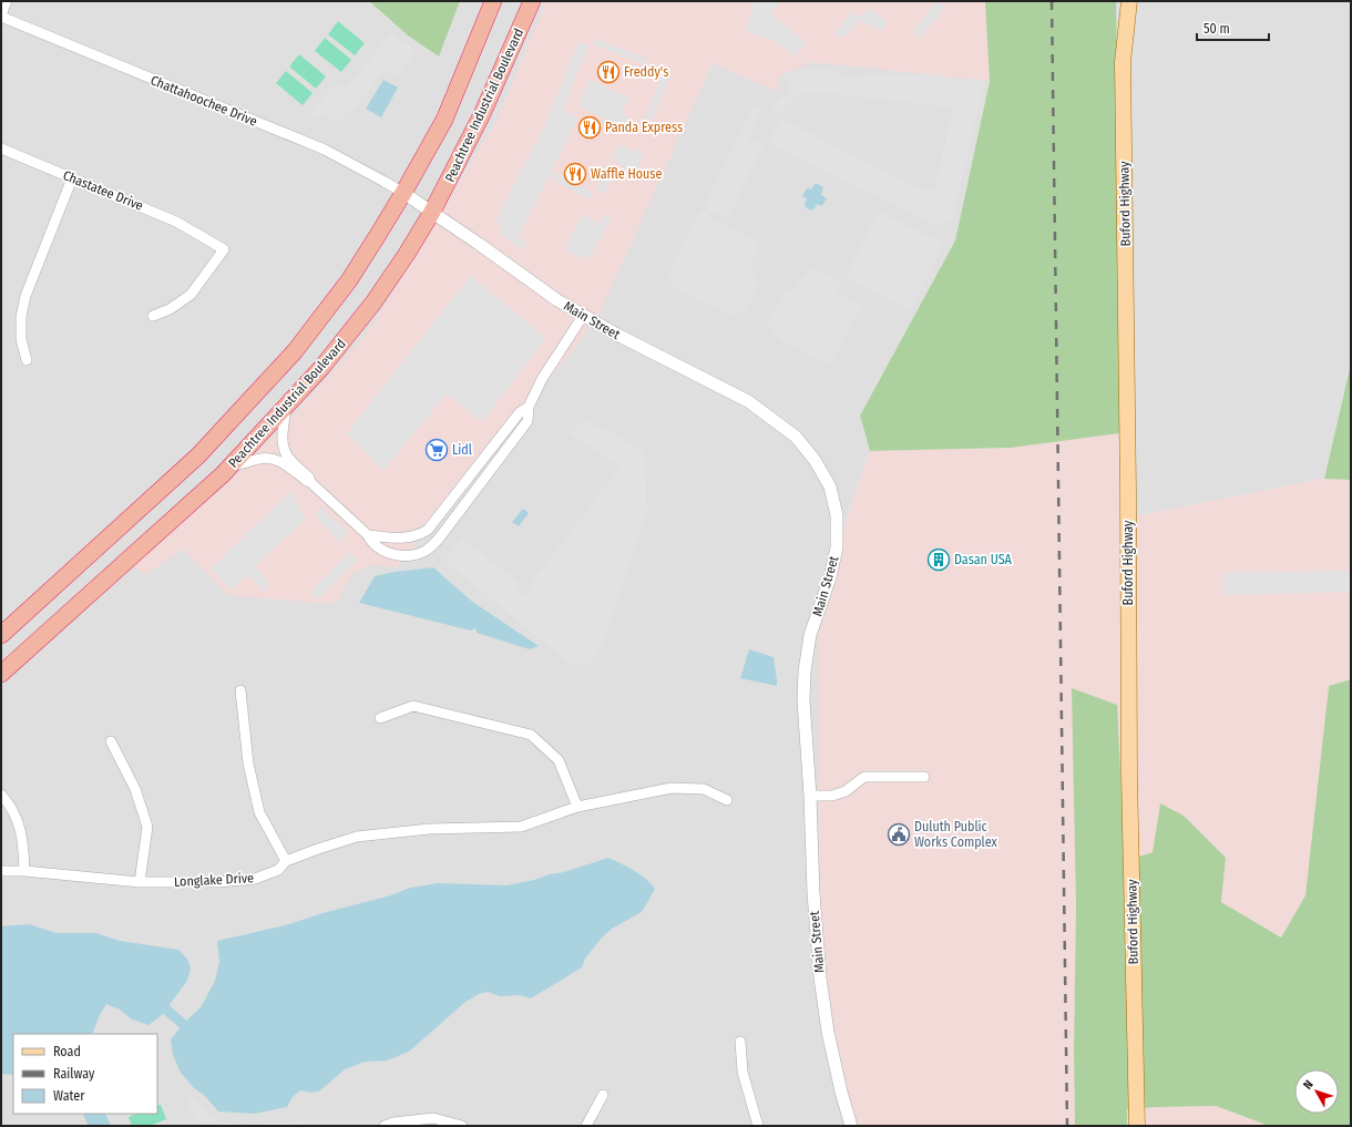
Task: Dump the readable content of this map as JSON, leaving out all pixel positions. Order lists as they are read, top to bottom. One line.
{"streets":{"highway":["Peachtree Industrial Boulevard"],"main road":["Buford Highway"],"street":["Chattahoochee Drive","Chastatee Drive","Main Street","Longlake Drive"]},"crossings":[["Chattahoochee Drive","Main Street"],["Peachtree Industrial Boulevard","Main Street"]],"places":{"restaurant":["Freddy's","Panda Express","Waffle House"],"supermarket":["Lidl"],"building":["Dasan USA"],"public building":["Duluth Public Works Complex"]},"legend":["Road","Railway","Water"],"scale_bar":"50 m","north":"top left"}
